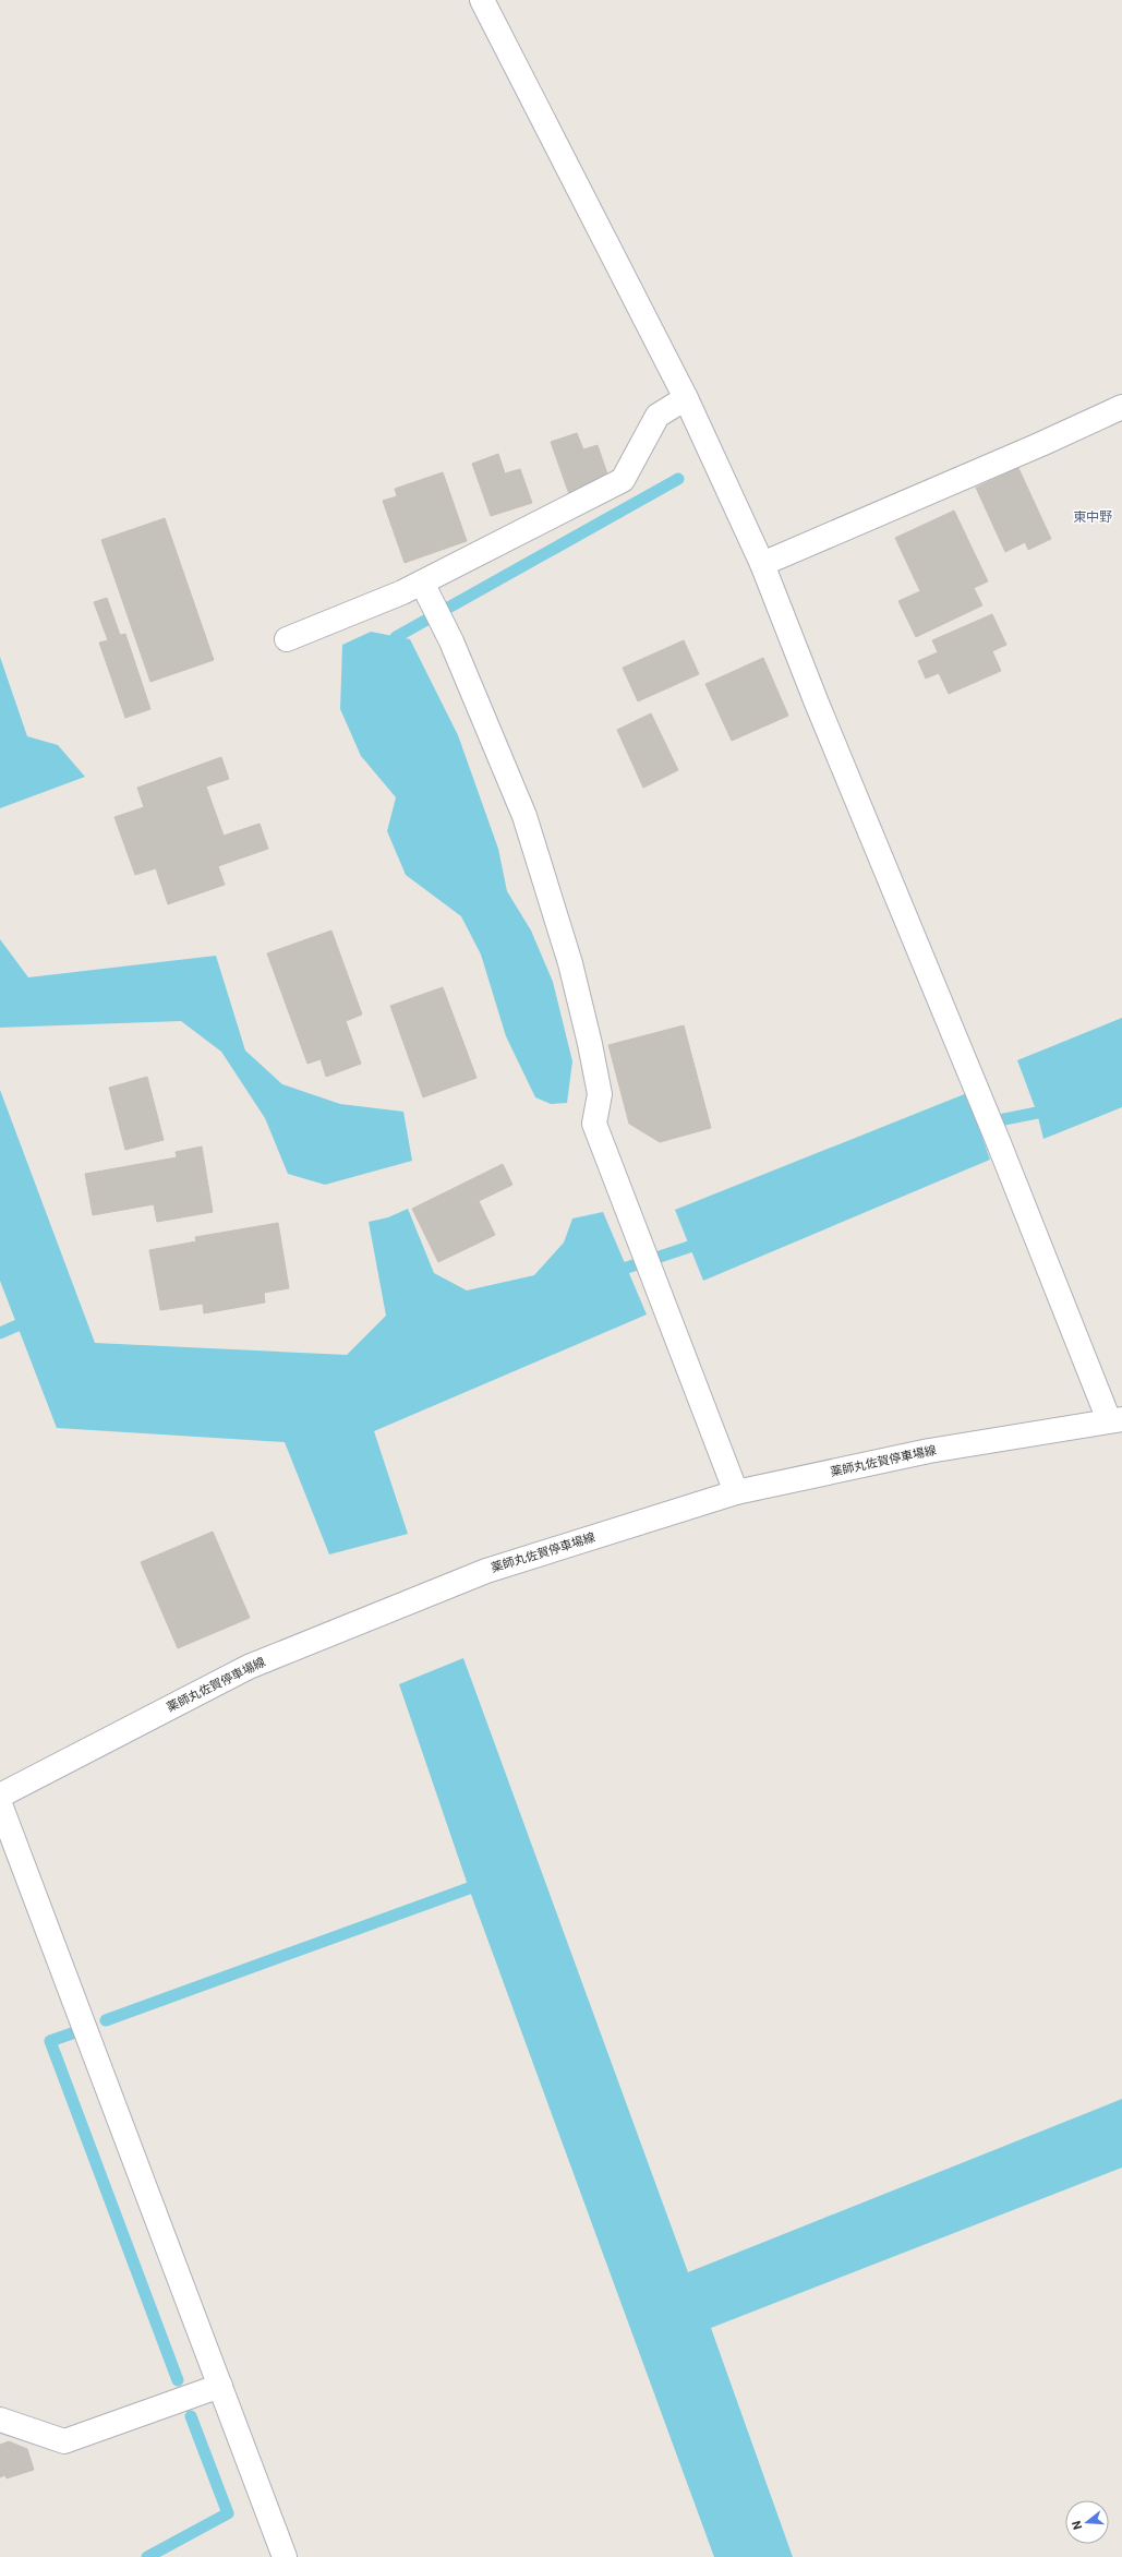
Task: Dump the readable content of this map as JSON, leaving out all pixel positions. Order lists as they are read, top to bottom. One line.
{"streets":{"street":["薬師丸佐賀停車場線"]},"districts":["東中野"],"north":"left"}
